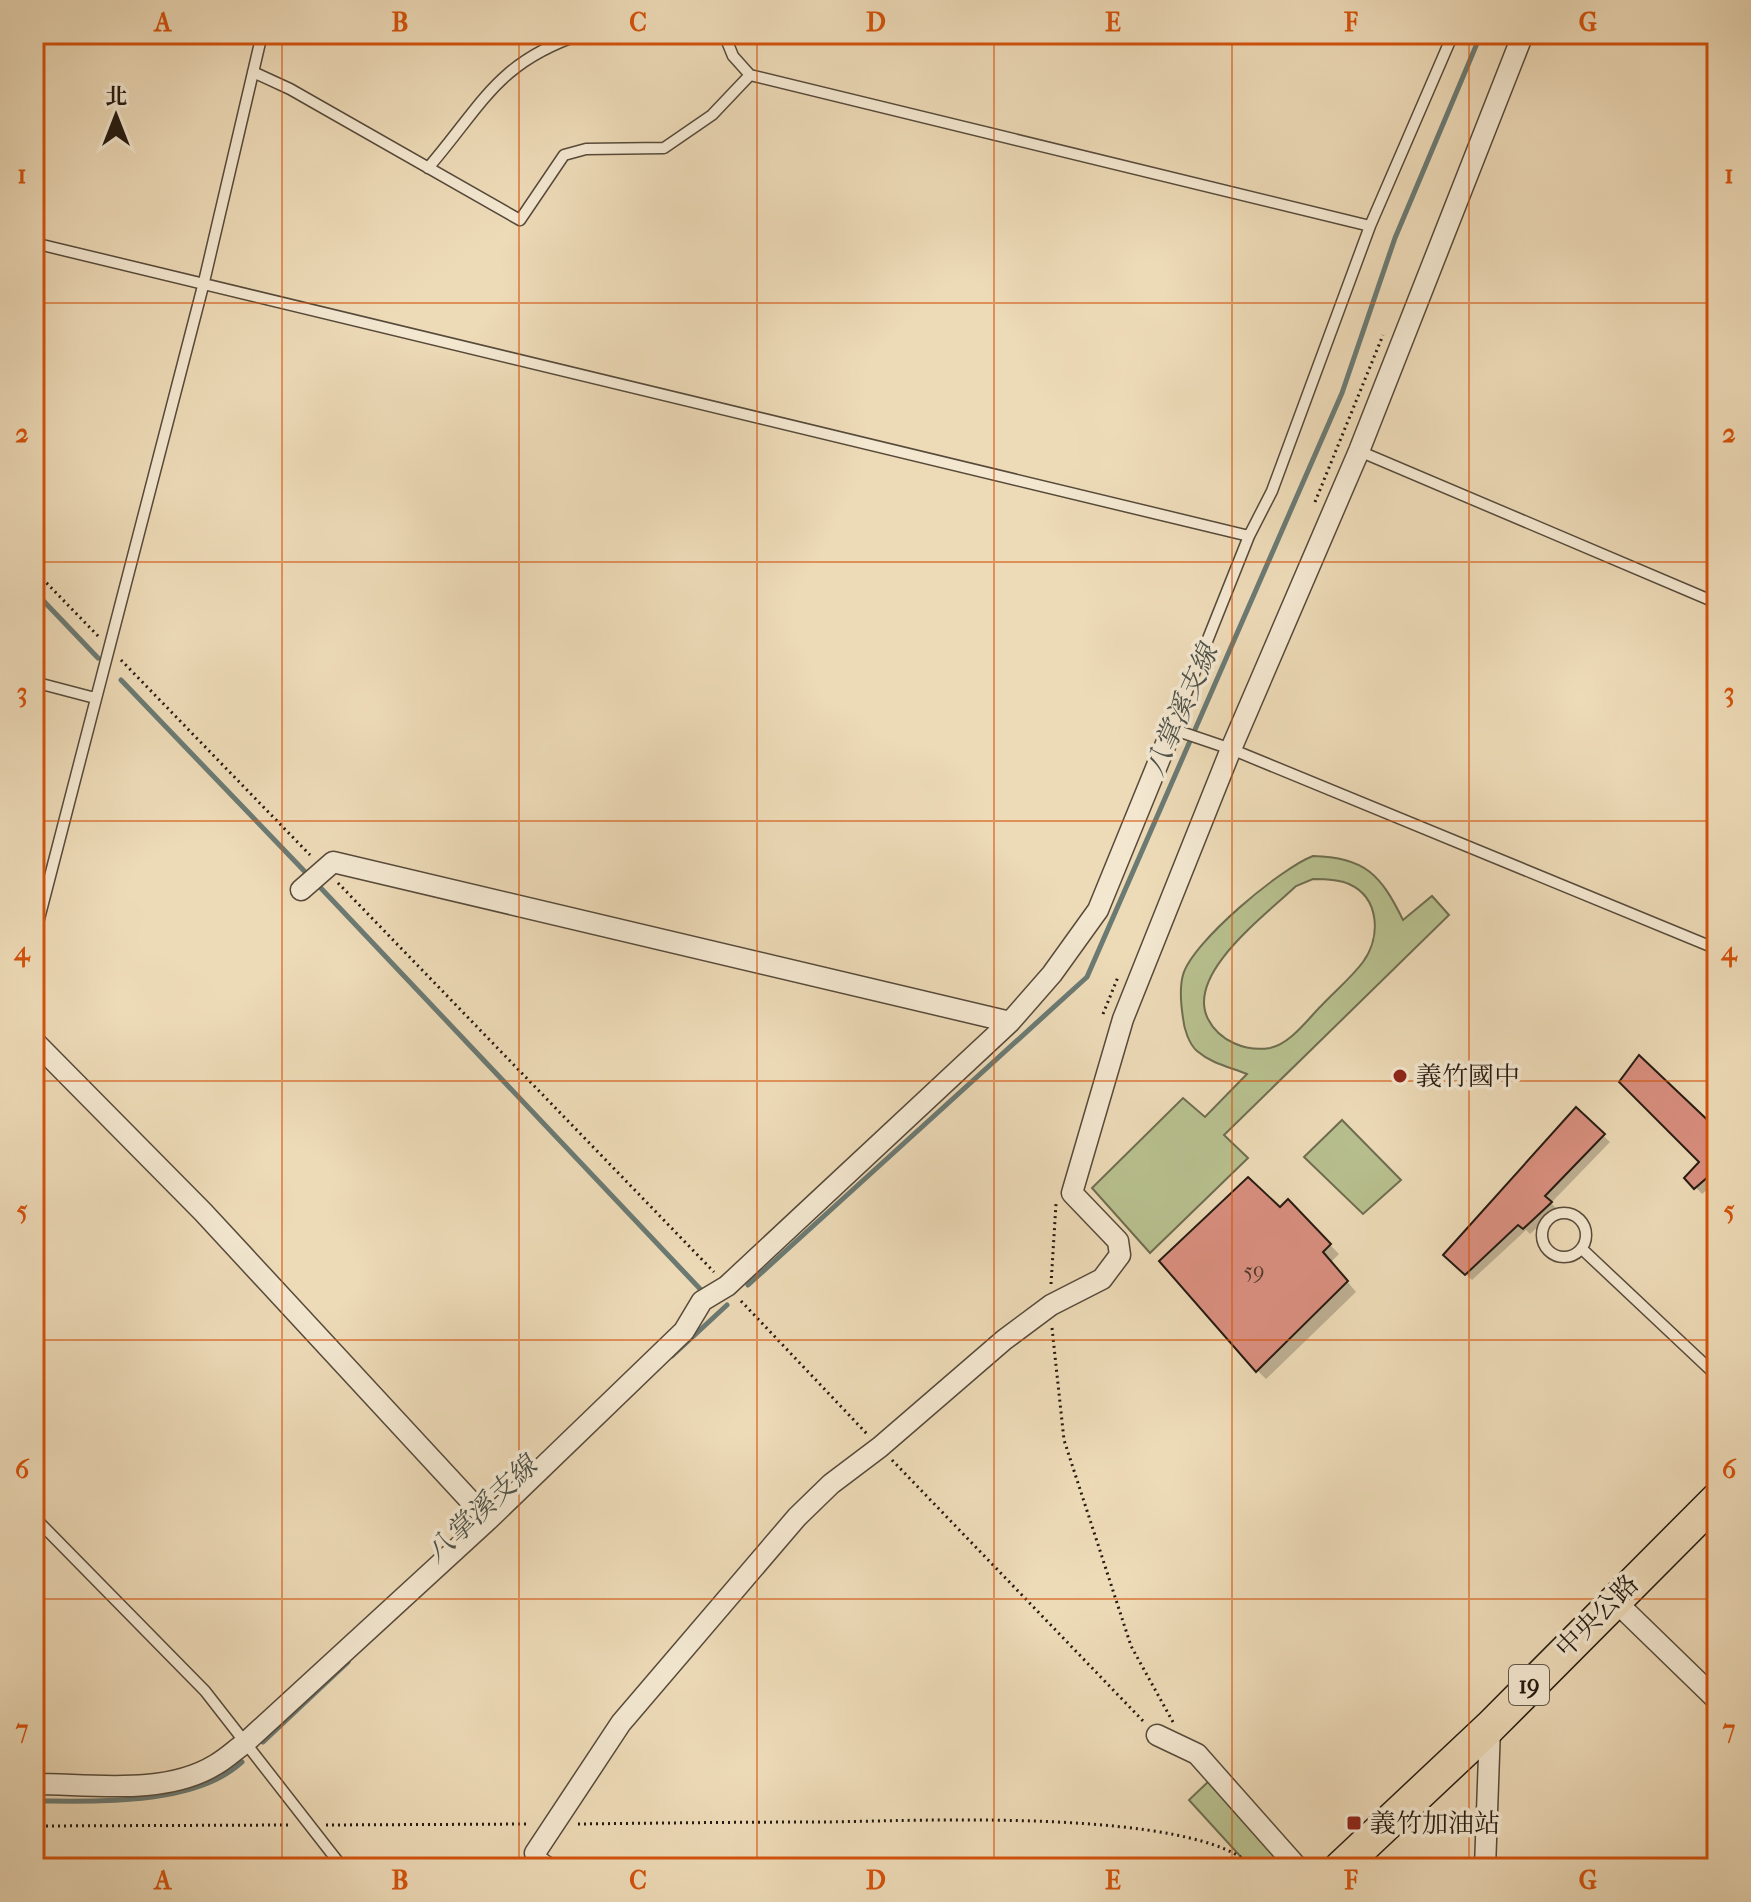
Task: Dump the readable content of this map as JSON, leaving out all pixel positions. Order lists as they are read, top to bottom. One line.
{"streets":{"main road":["中央公路","19"]},"water":["八掌溪支線"],"places":{"other":["義竹國中"],"transit":["義竹加油站"]},"house_numbers":["59"],"north":"top","grid":{"columns":["A","B","C","D","E","F","G"],"rows":["1","2","3","4","5","6","7"]}}
